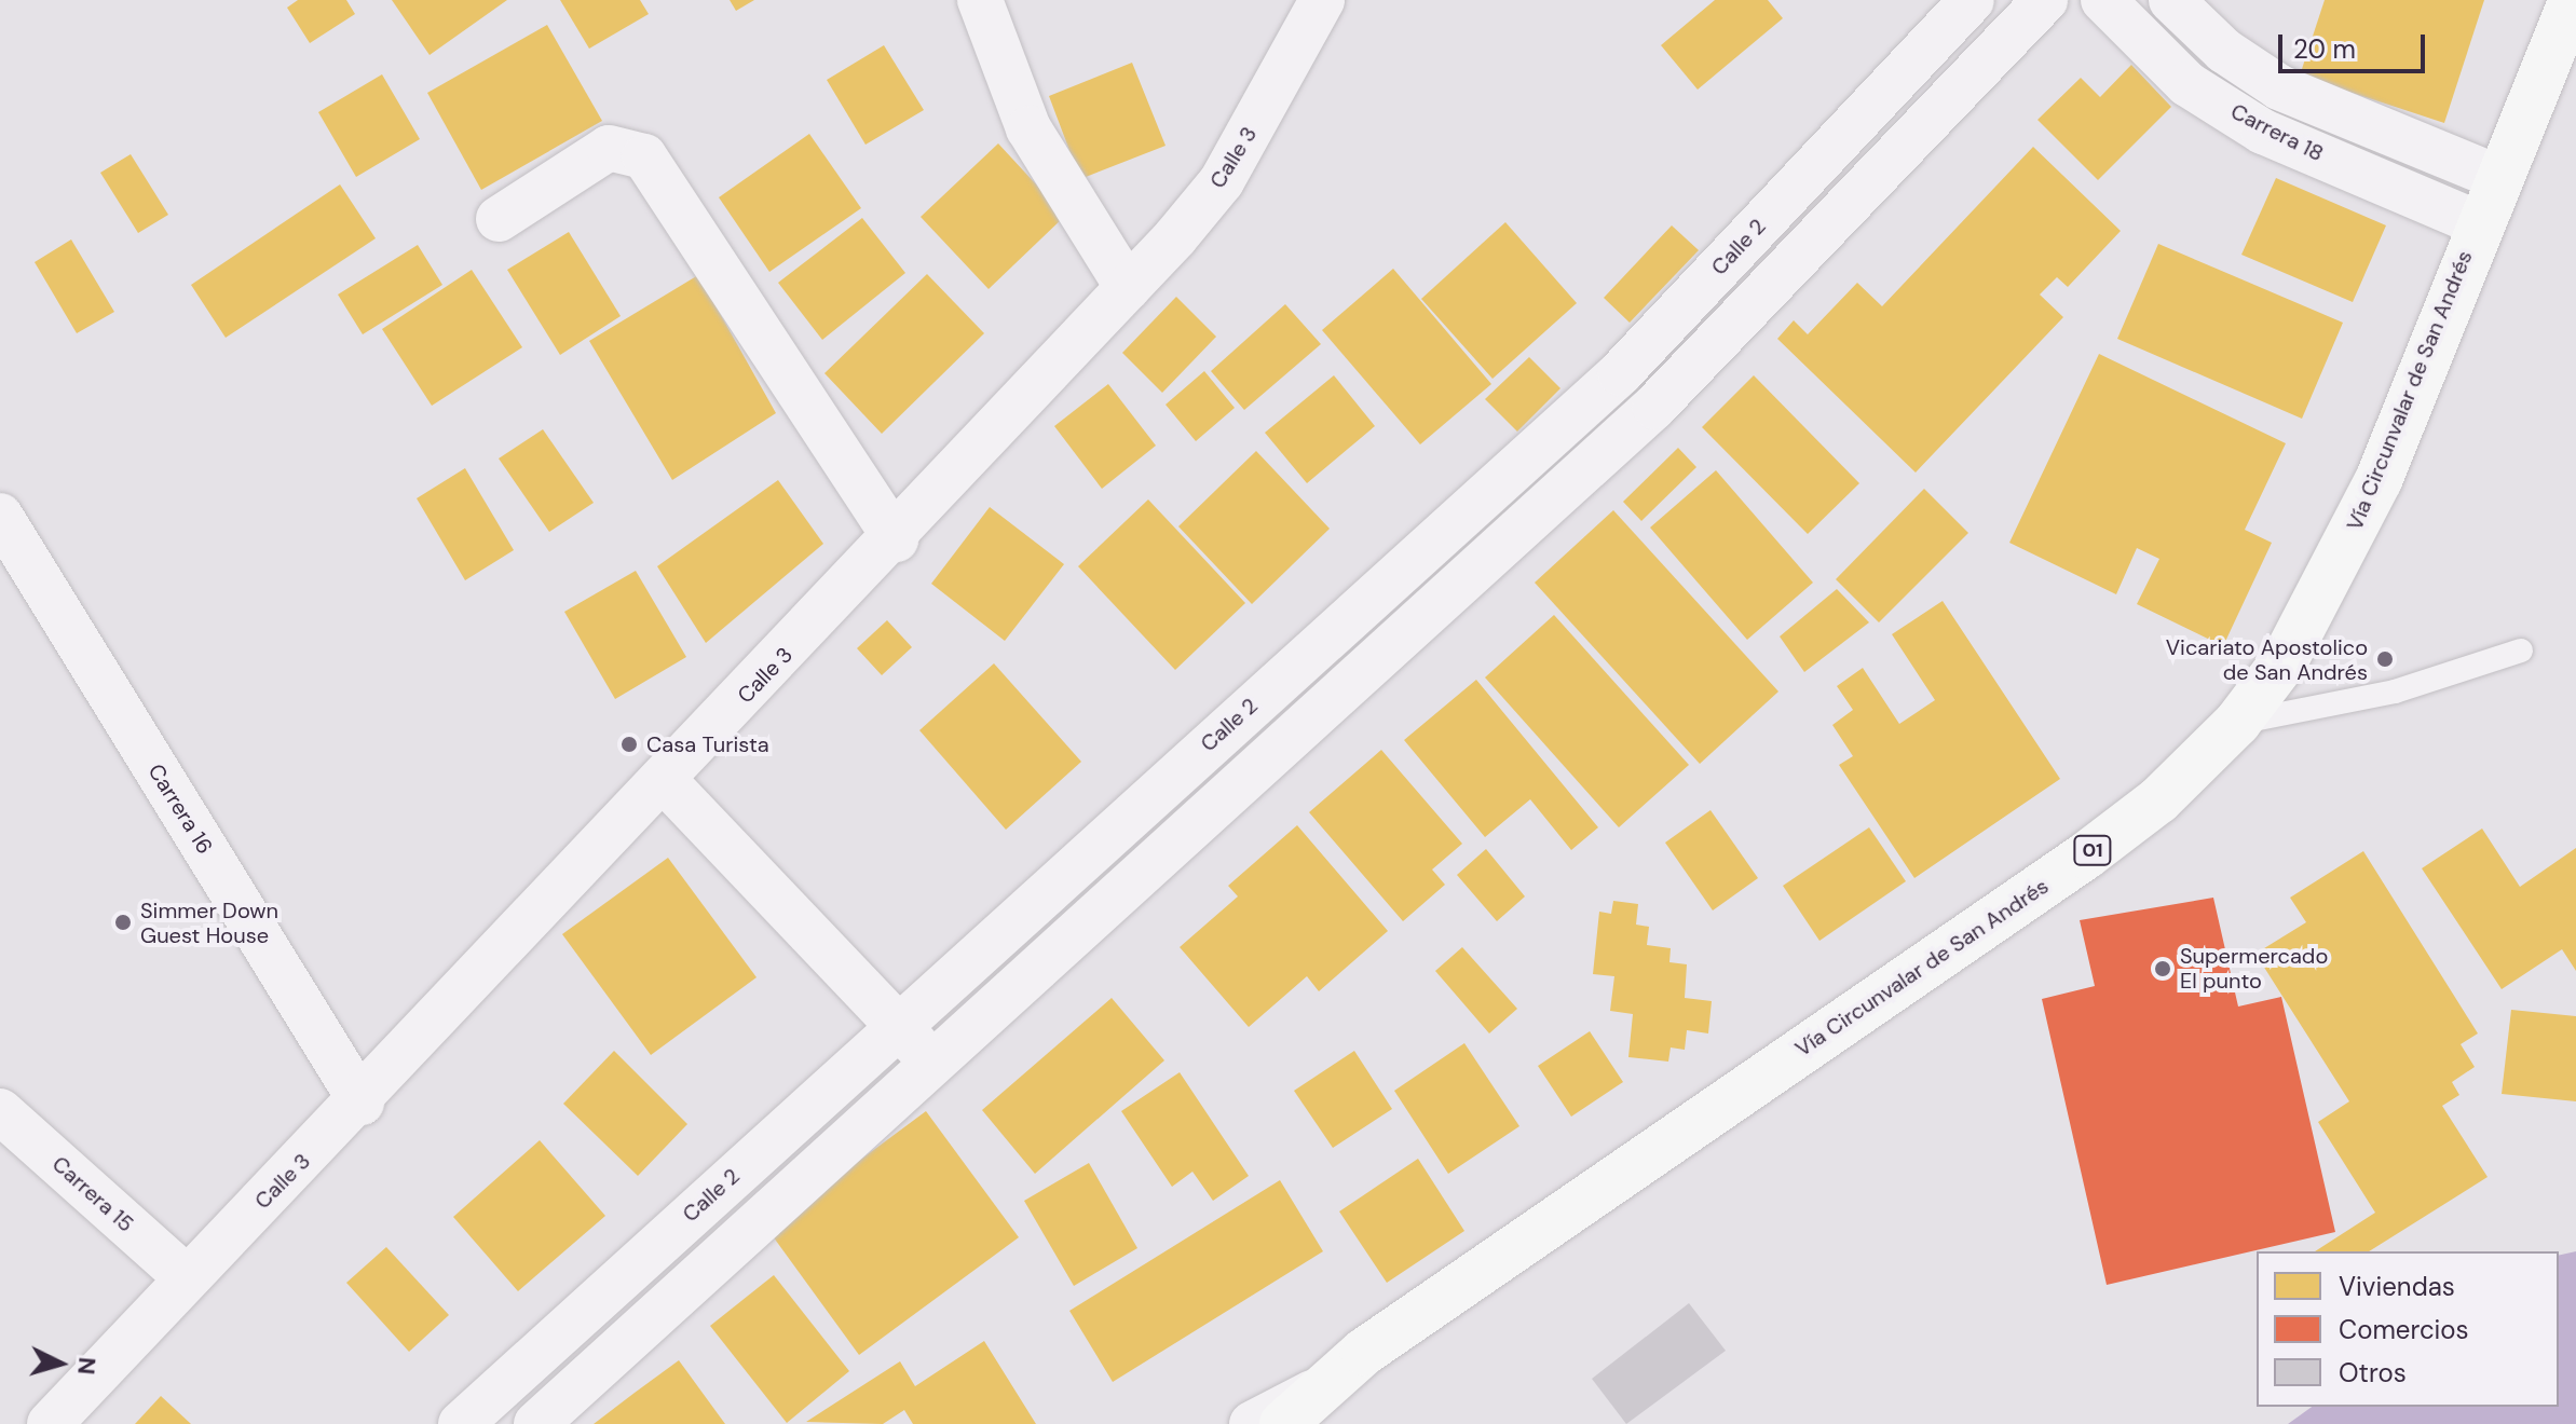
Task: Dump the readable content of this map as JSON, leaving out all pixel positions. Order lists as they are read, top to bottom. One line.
{"streets":{"highway":["Vía Circunvalar de San Andrés","01"],"street":["Carrera 18","Calle 3","Calle 2","Carrera 16","Carrera 15"]},"crossings":[["Carrera 18","Vía Circunvalar de San Andrés"],["Calle 3","Carrera 16"],["Calle 3","Carrera 15"]],"places":["Vicariato Apostolico de San Andrés","Casa Turista","Simmer Down Guest House","Supermercado El punto"],"legend":["Viviendas","Comercios","Otros"],"scale_bar":"20 m","north":"right"}
